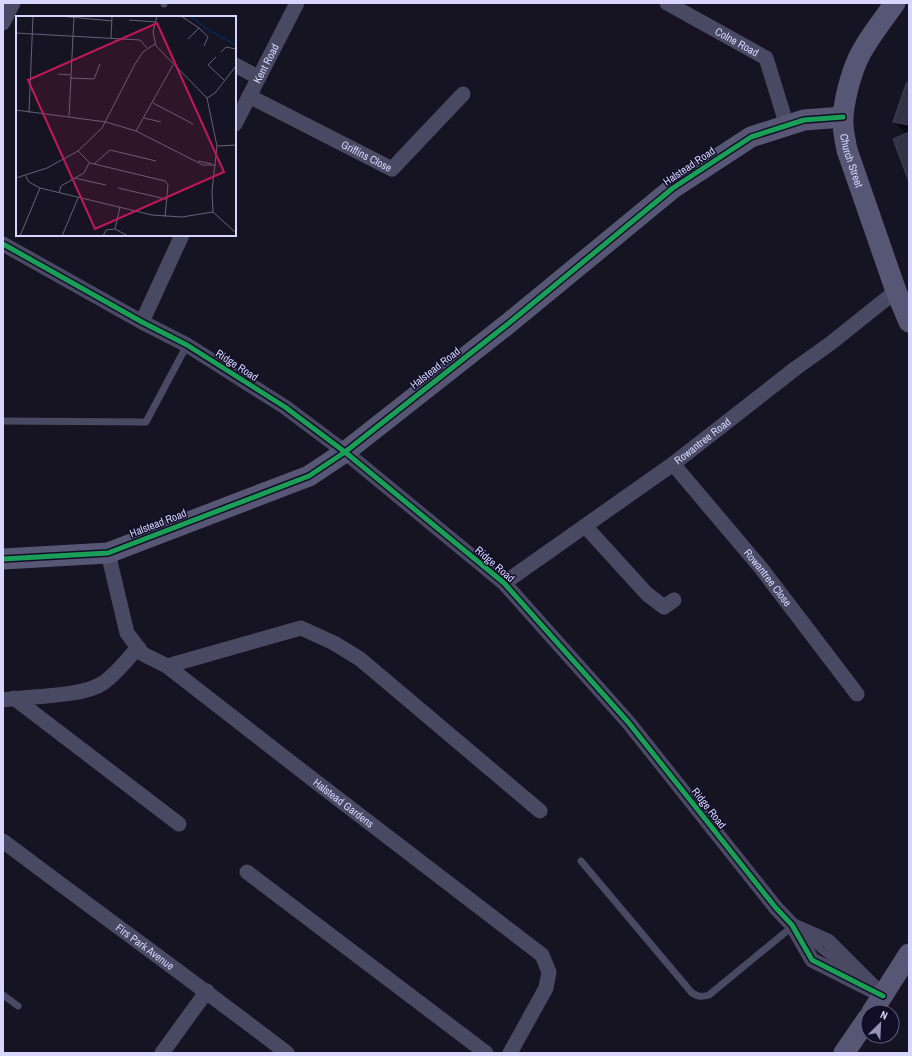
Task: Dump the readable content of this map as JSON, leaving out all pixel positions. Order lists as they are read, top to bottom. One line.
{"streets":{"street":["Colne Road","Kent Road","Griffins Close","Church Street","Halstead Road","Ridge Road","Rowantree Road","Rowantree Close","Halstead Gardens","Firs Park Avenue"]},"crossings":[["Colne Road","Halstead Road"],["Kent Road","Griffins Close"],["Church Street","Halstead Road"],["Church Street","Rowantree Road"],["Halstead Road","Ridge Road"],["Halstead Road","Halstead Gardens"],["Ridge Road","Rowantree Road"],["Rowantree Road","Rowantree Close"]],"north":"top right"}
